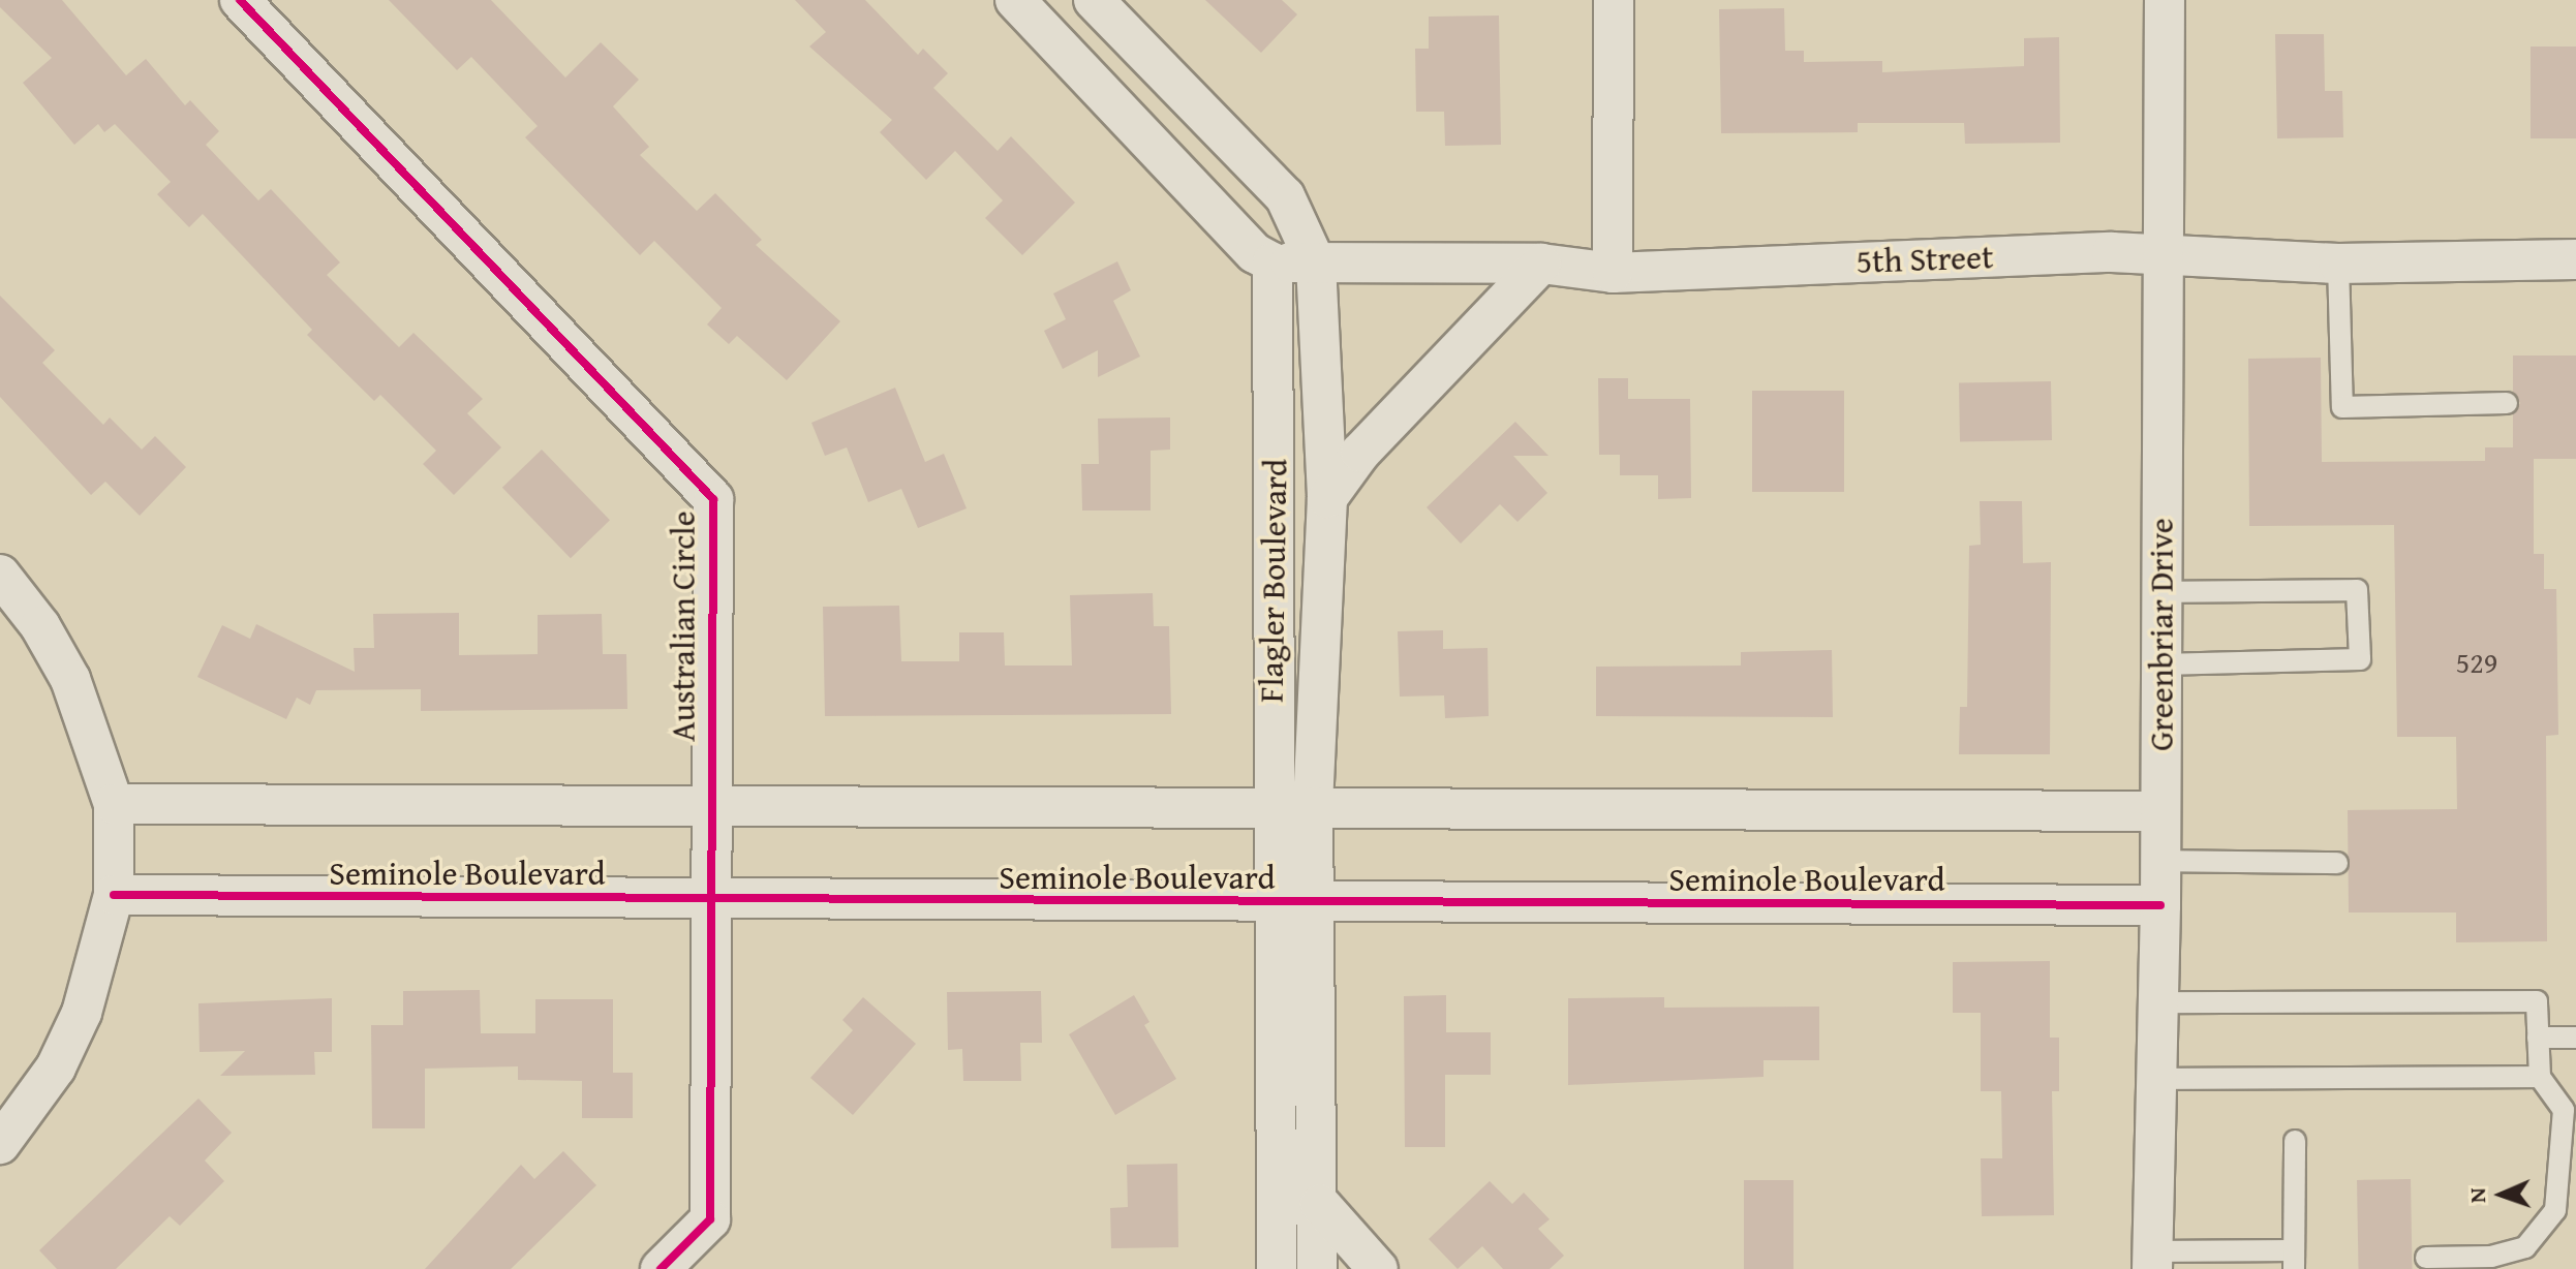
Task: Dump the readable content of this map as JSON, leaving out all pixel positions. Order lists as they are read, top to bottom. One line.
{"streets":{"street":["5th Street","Flagler Boulevard","Australian Circle","Greenbriar Drive","Seminole Boulevard"]},"crossings":[["5th Street","Flagler Boulevard"],["5th Street","Greenbriar Drive"],["Flagler Boulevard","Seminole Boulevard"],["Australian Circle","Seminole Boulevard"],["Greenbriar Drive","Seminole Boulevard"]],"house_numbers":["529"],"north":"left"}
